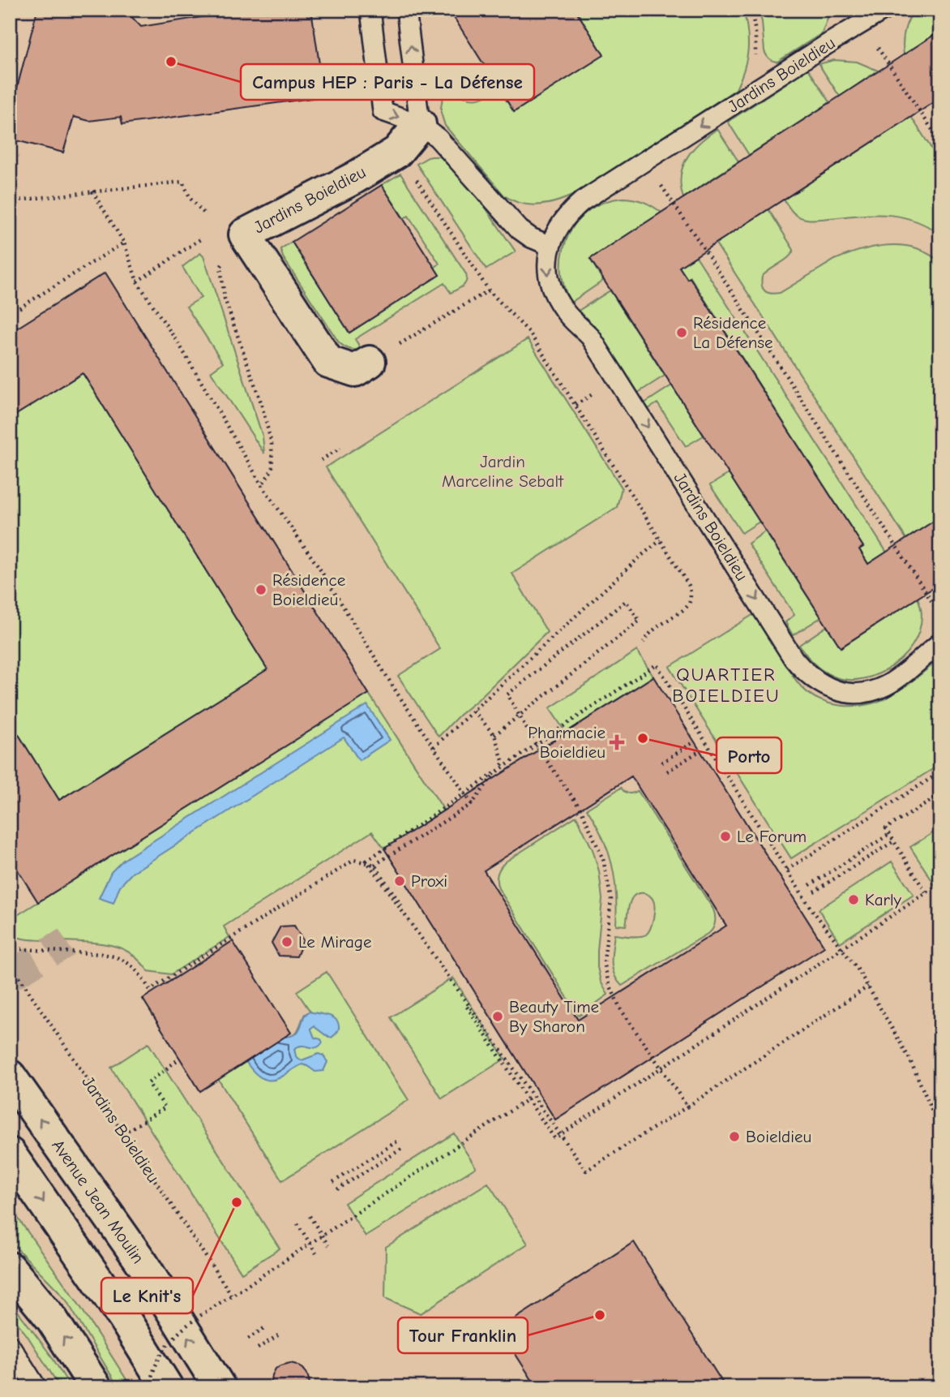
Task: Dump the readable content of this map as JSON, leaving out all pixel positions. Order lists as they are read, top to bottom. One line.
{"streets":{"street":["Jardins Boieldieu","Avenue Jean Moulin"]},"districts":["QUARTIER BOIELDIEU"],"parks":["Jardin Marceline Sebalt"],"places":{"other":["Campus HEP : Paris - La Défense","Résidence La Défense","Résidence Boieldieu","Porto","Le Forum","Proxi","Karly","Le Mirage","Beauty Time By Sharon","Boieldieu","Le Knit's","Tour Franklin"],"health":["Pharmacie Boieldieu"]}}
